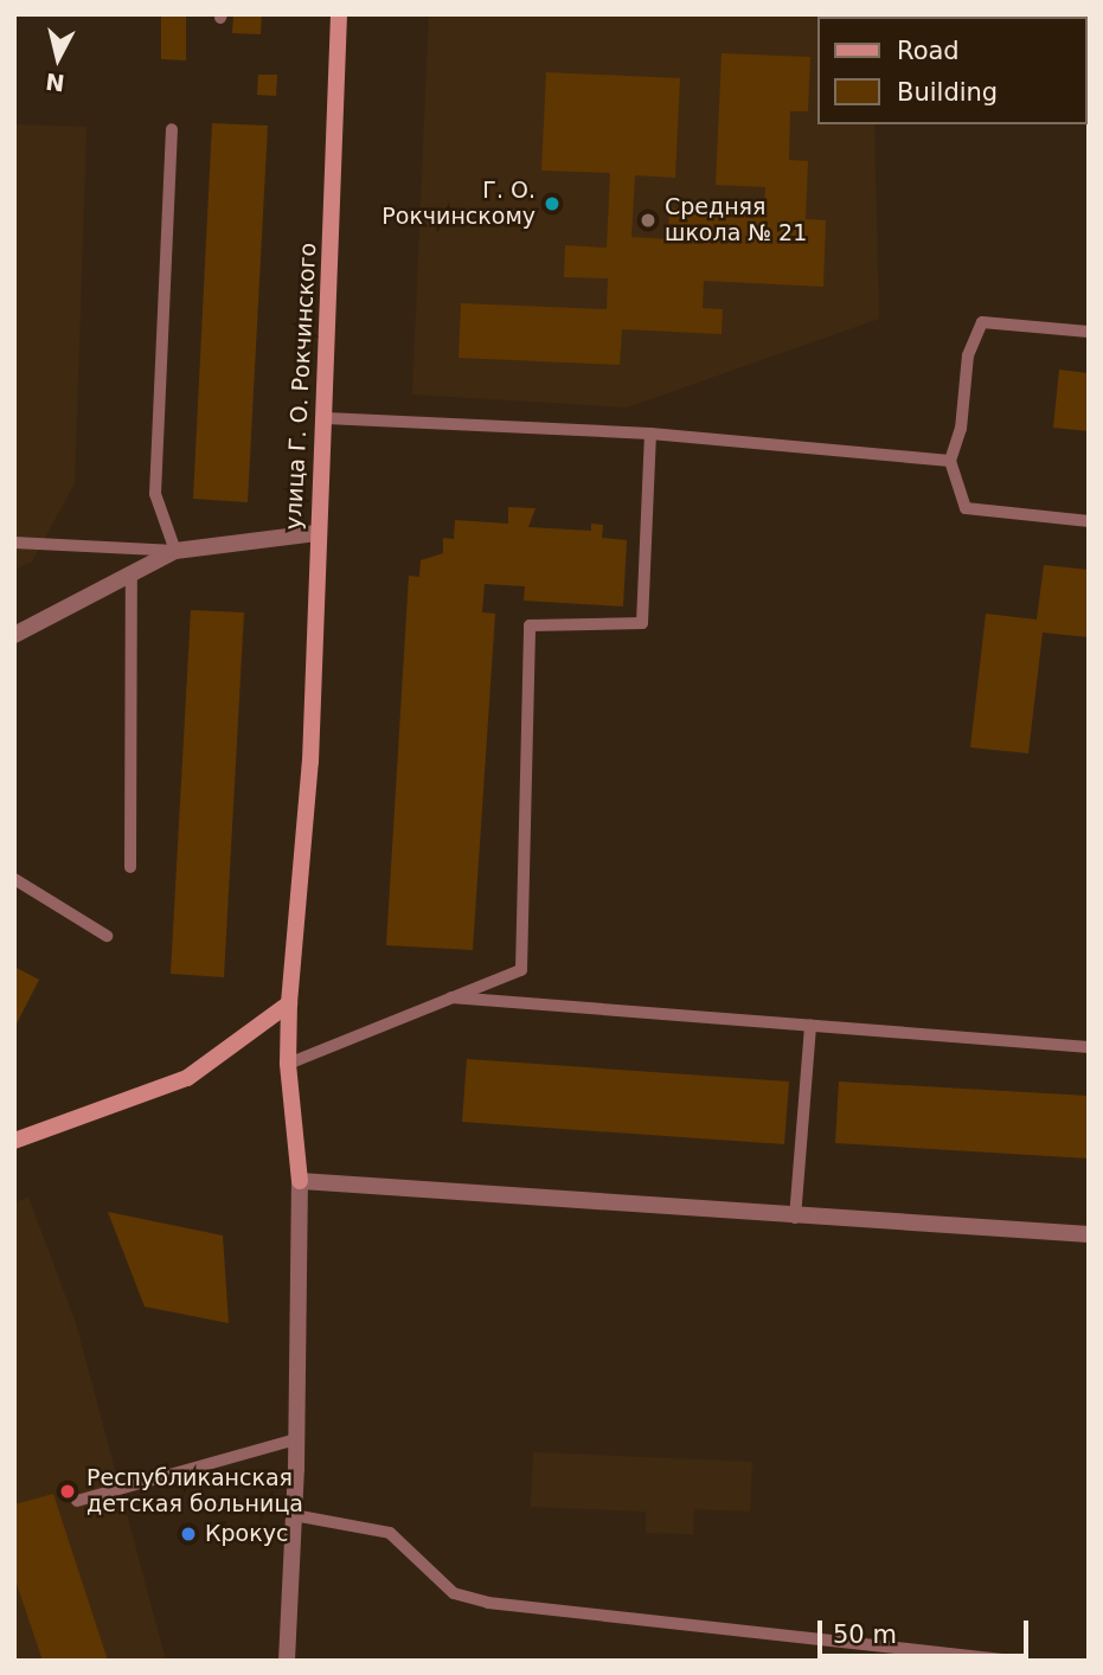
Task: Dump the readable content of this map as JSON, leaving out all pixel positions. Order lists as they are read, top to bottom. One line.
{"streets":{"street":["улица Г. О. Рокчинского"]},"places":["Г. О. Рокчинскому","Средняя школа № 21","Республиканская детская больница","Крокус"],"legend":["Road","Building"],"scale_bar":"50 m","north":"bottom"}
